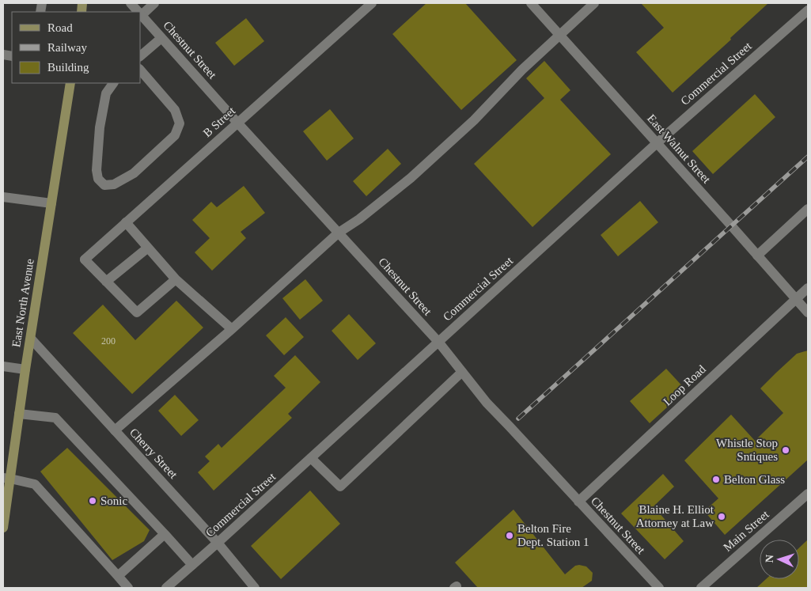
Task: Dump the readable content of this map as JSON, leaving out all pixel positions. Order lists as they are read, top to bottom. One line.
{"streets":{"main road":["East North Avenue"],"street":["Chestnut Street","Commercial Street","B Street","East Walnut Street","Loop Road","Cherry Street","Main Street"]},"crossings":[["Chestnut Street","Commercial Street"],["Chestnut Street","B Street"],["Chestnut Street","Loop Road"],["Commercial Street","East Walnut Street"],["Commercial Street","Cherry Street"],["East Walnut Street","Loop Road"],["East North Avenue","Cherry Street"]],"places":["Whistle Stop Sntiques","Belton Glass","Sonic","Blaine H. Elliot Attorney at Law","Belton Fire Dept. Station 1"],"house_numbers":["200"],"legend":["Road","Railway","Building"],"north":"left"}
